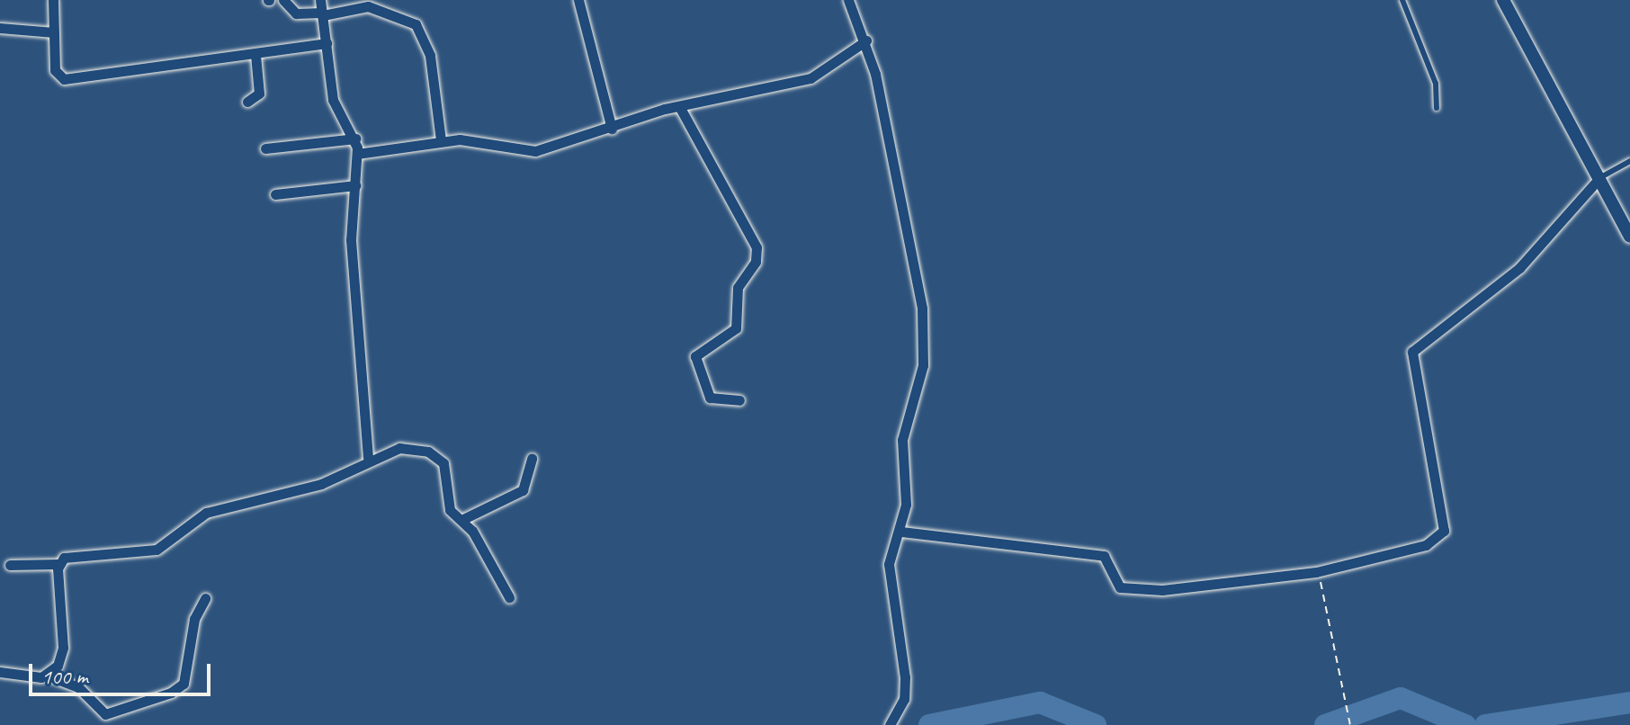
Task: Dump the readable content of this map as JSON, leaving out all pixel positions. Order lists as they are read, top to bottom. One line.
{"scale_bar":"100 m"}
